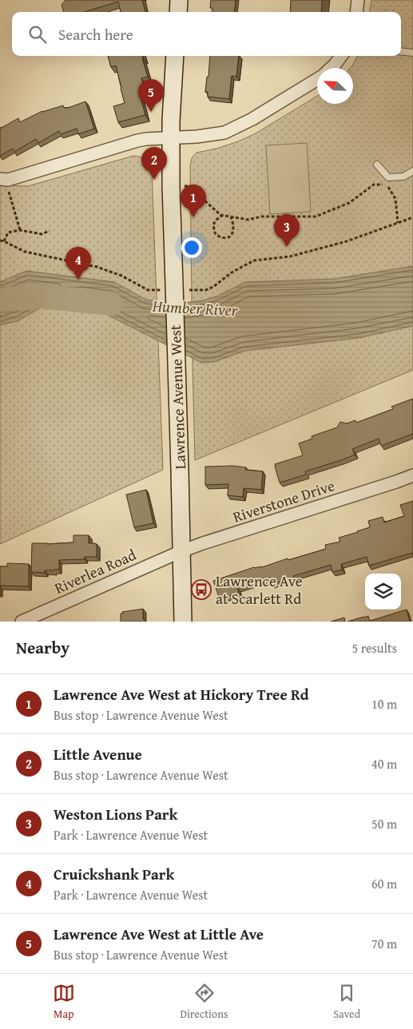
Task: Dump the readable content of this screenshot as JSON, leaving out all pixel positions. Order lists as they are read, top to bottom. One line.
{"streets":{"main road":["Lawrence Avenue West"],"street":["Riverstone Drive","Riverlea Road"]},"crossings":[["Lawrence Avenue West","Riverstone Drive"],["Lawrence Avenue West","Riverlea Road"],["Riverstone Drive","Riverlea Road"]],"water":["Humber River"],"places":{"bus stop":["Lawrence Ave at Scarlett Rd"]},"north":"top left","page":{"search":"Search here","pins":["5","2","1","3","4"],"heading":["Nearby","5 results"],"list":[{"mark":"1","name":"Lawrence Ave West at Hickory Tree Rd","note":"Bus stop · Lawrence Avenue West","value":"10 m"},{"mark":"2","name":"Little Avenue","note":"Bus stop · Lawrence Avenue West","value":"40 m"},{"mark":"3","name":"Weston Lions Park","note":"Park · Lawrence Avenue West","value":"50 m"},{"mark":"4","name":"Cruickshank Park","note":"Park · Lawrence Avenue West","value":"60 m"},{"mark":"5","name":"Lawrence Ave West at Little Ave","note":"Bus stop · Lawrence Avenue West","value":"70 m"}],"nav":["Map","Directions","Saved"]}}
